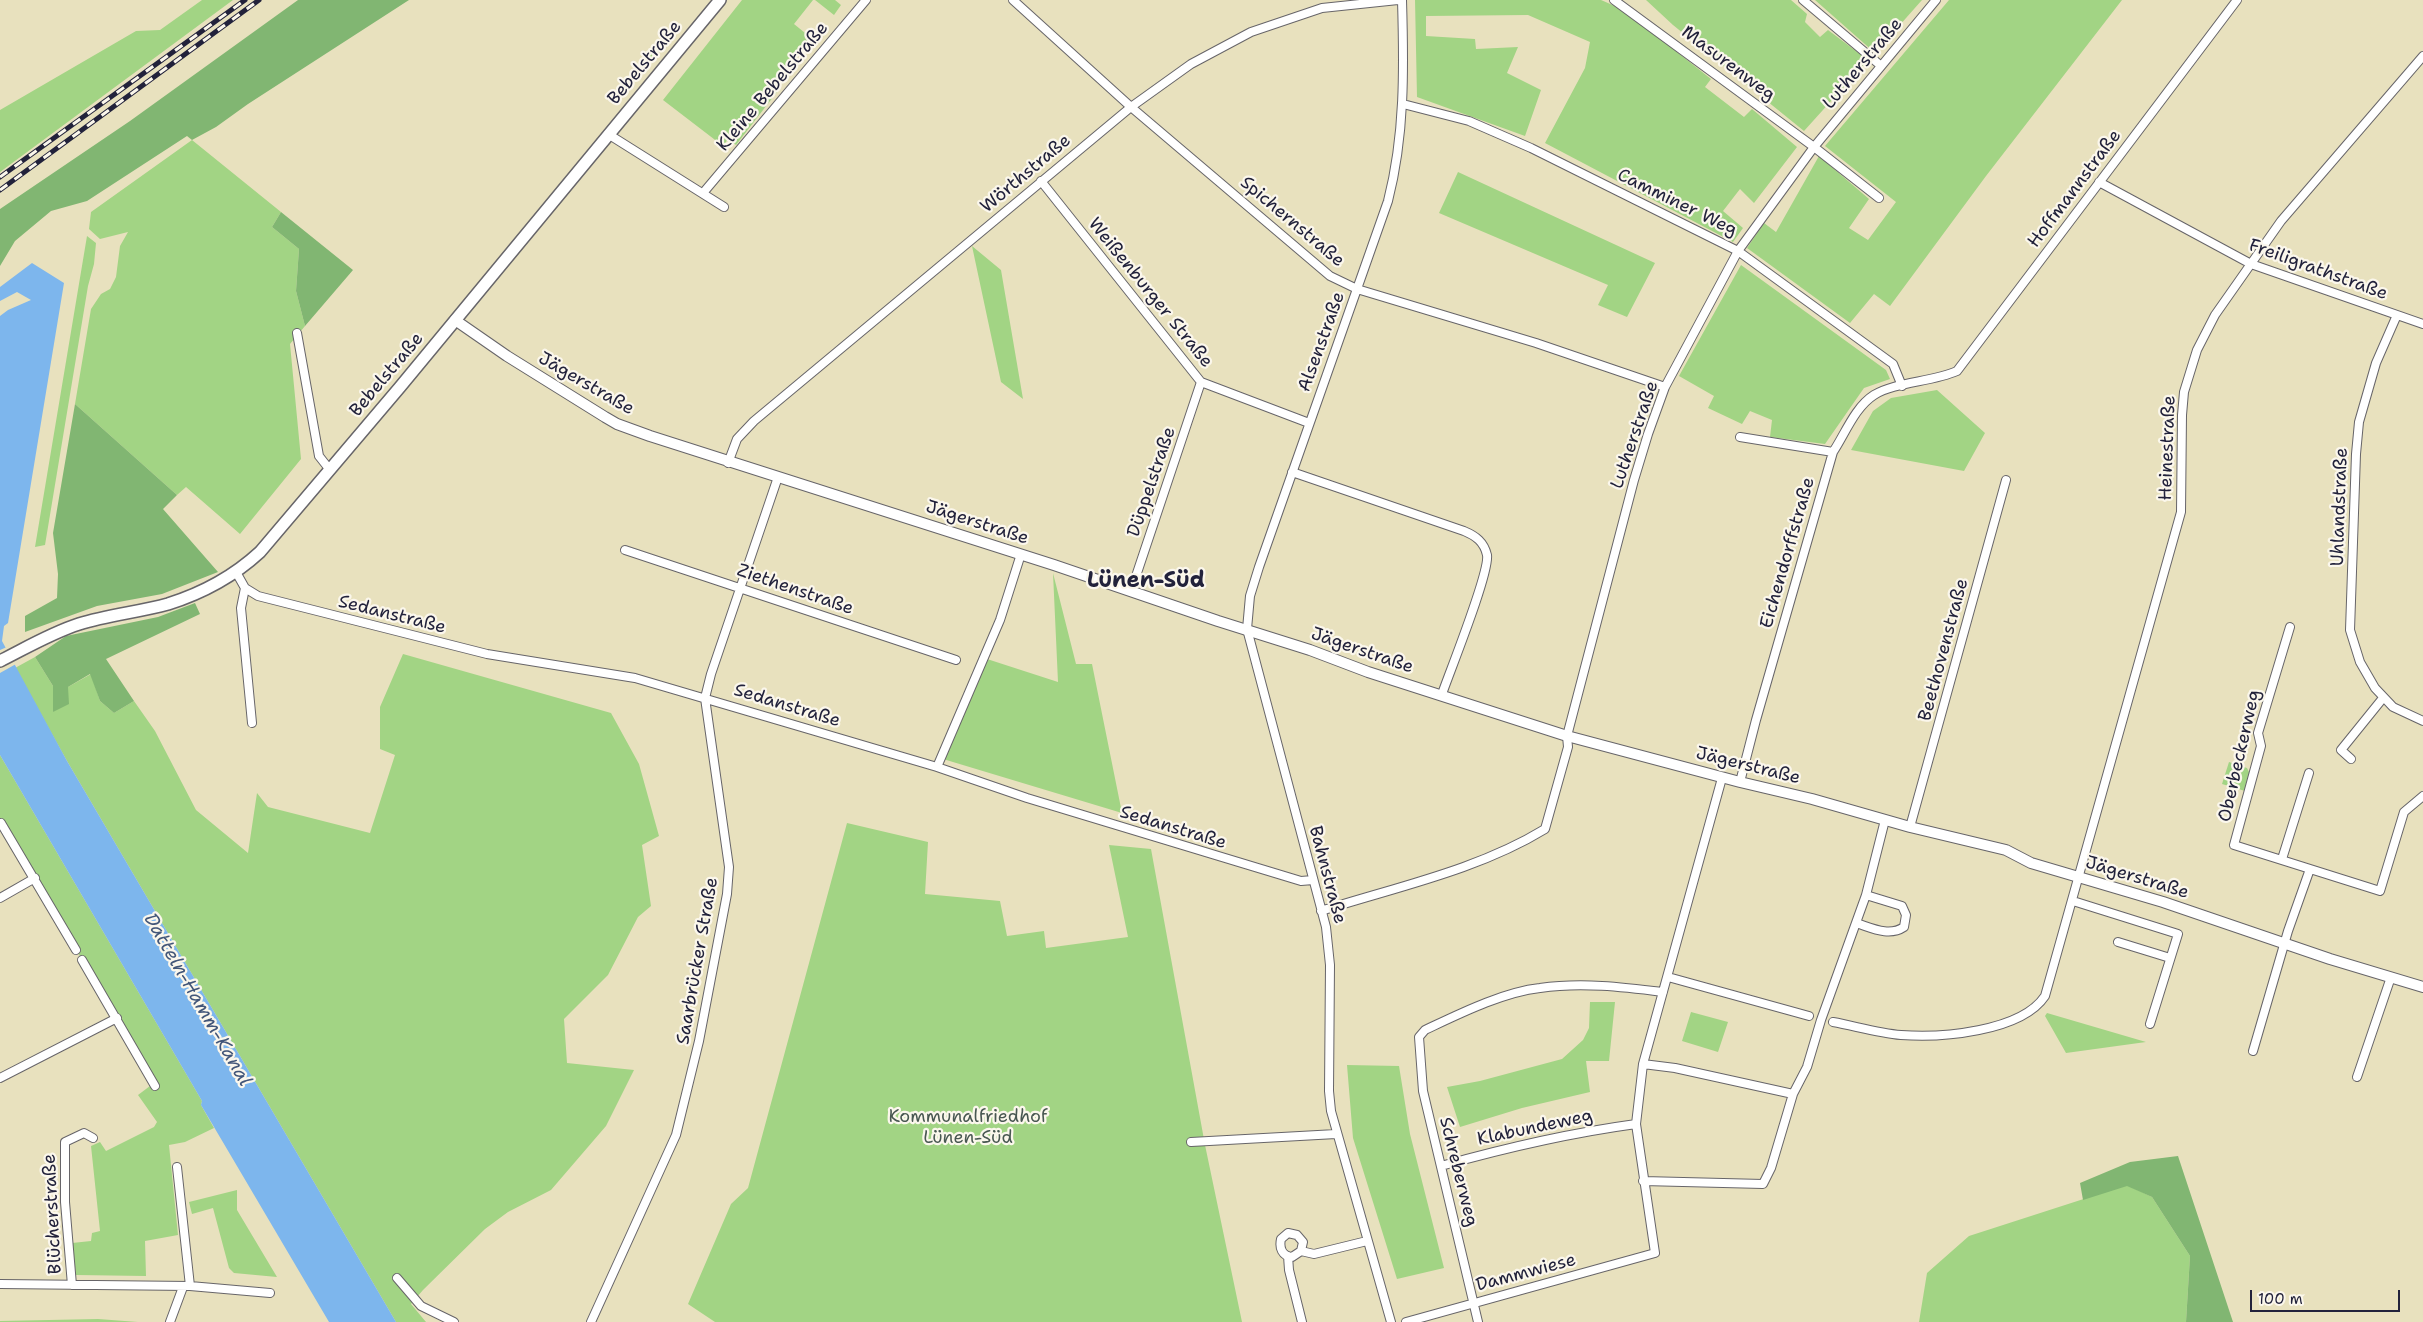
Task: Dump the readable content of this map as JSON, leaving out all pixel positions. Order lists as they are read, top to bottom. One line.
{"streets":{"main road":["Bebelstraße"],"street":["Masurenweg","Lutherstraße","Kleine Bebelstraße","Wörthstraße","Hoffmannstraße","Camminer Weg","Spichernstraße","Freiligrathstraße","Weißenburger Straße","Alsenstraße","Jägerstraße","Heinestraße","Düppelstraße","Uhlandstraße","Eichendorffstraße","Ziethenstraße","Sedanstraße","Beethovenstraße","Oberbeckerweg","Bahnstraße","Saarbrücker Straße","Klabundeweg","Schreberweg","Blücherstraße","Dammwiese"]},"crossings":[["Bebelstraße","Jägerstraße"],["Masurenweg","Lutherstraße"],["Lutherstraße","Camminer Weg"],["Lutherstraße","Spichernstraße"],["Lutherstraße","Jägerstraße"],["Lutherstraße","Bahnstraße"],["Wörthstraße","Spichernstraße"],["Wörthstraße","Weißenburger Straße"],["Wörthstraße","Jägerstraße"],["Hoffmannstraße","Freiligrathstraße"],["Hoffmannstraße","Eichendorffstraße"],["Camminer Weg","Alsenstraße"],["Camminer Weg","Eichendorffstraße"],["Spichernstraße","Alsenstraße"],["Freiligrathstraße","Heinestraße"],["Freiligrathstraße","Uhlandstraße"],["Weißenburger Straße","Alsenstraße"],["Weißenburger Straße","Düppelstraße"],["Alsenstraße","Jägerstraße"],["Alsenstraße","Bahnstraße"],["Jägerstraße","Heinestraße"],["Jägerstraße","Düppelstraße"],["Jägerstraße","Eichendorffstraße"],["Jägerstraße","Beethovenstraße"],["Jägerstraße","Bahnstraße"],["Jägerstraße","Saarbrücker Straße"],["Ziethenstraße","Saarbrücker Straße"],["Sedanstraße","Bahnstraße"],["Sedanstraße","Saarbrücker Straße"],["Klabundeweg","Schreberweg"],["Schreberweg","Dammwiese"]],"districts":["Lünen-Süd"],"water":["Datteln-Hamm-Kanal"],"parks":["Kommunalfriedhof Lünen-Süd"],"scale_bar":"100 m"}
